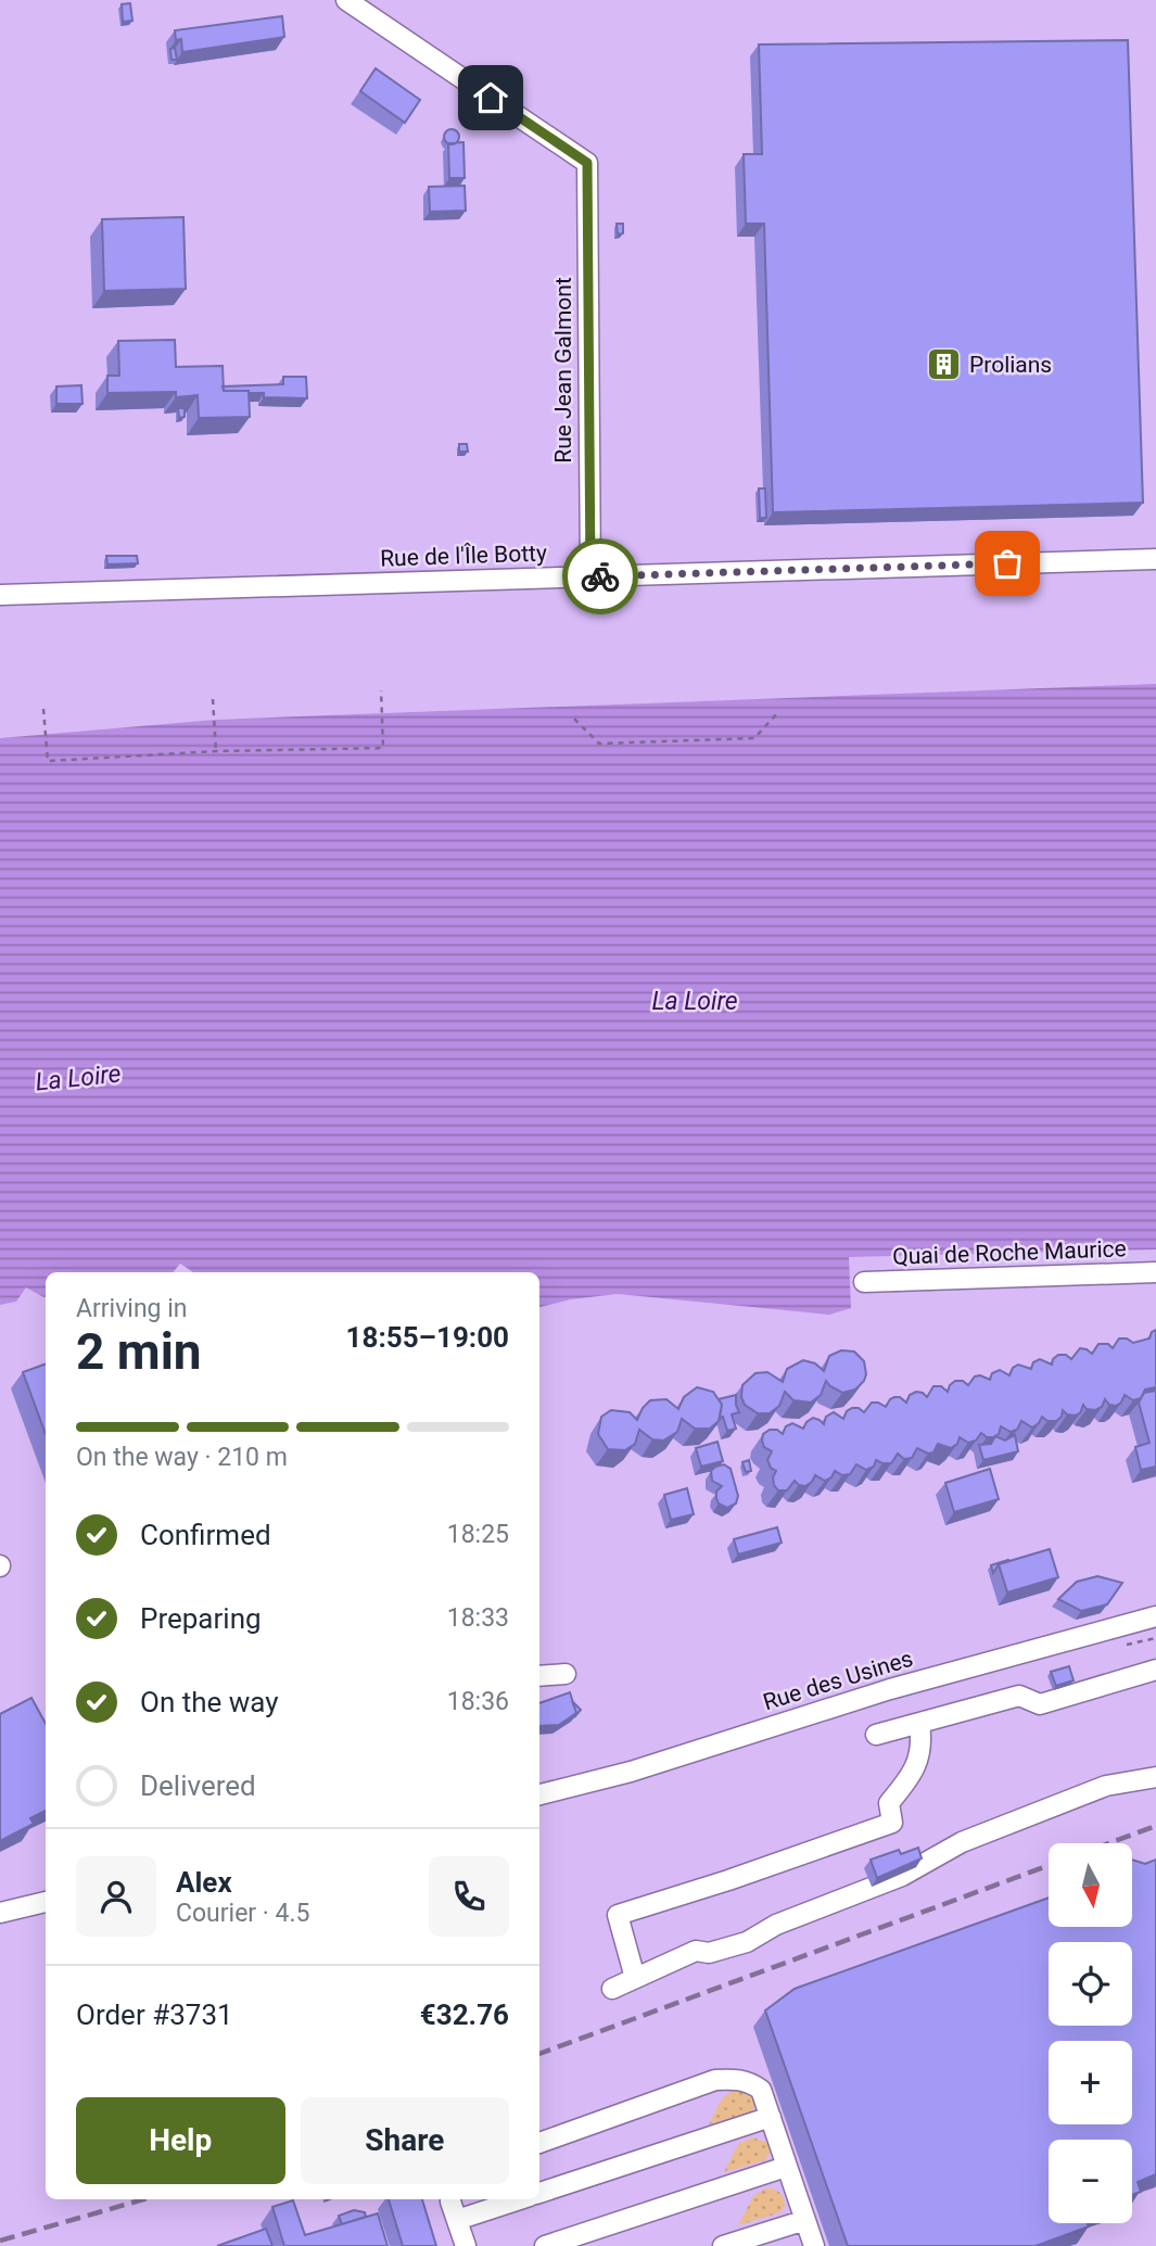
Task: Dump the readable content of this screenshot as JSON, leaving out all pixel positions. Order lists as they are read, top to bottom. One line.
{"streets":{"street":["Rue Jean Galmont","Rue de l'Île Botty","Quai de Roche Maurice","Rue des Usines"]},"crossings":[["Rue Jean Galmont","Rue de l'Île Botty"]],"water":["La Loire"],"places":{"building":["Prolians"]},"north":"bottom","page":{"heading":["2 min","Arriving in","18:55–19:00"],"panel":["Alex","Courier · 4.5","Order #3731","€32.76"],"bar":"On the way · 210 m","list":[["Confirmed","18:25"],["Preparing","18:33"],["On the way","18:36"],"Delivered"],"map_buttons":["+","−"],"buttons":["Help","Share"]}}
